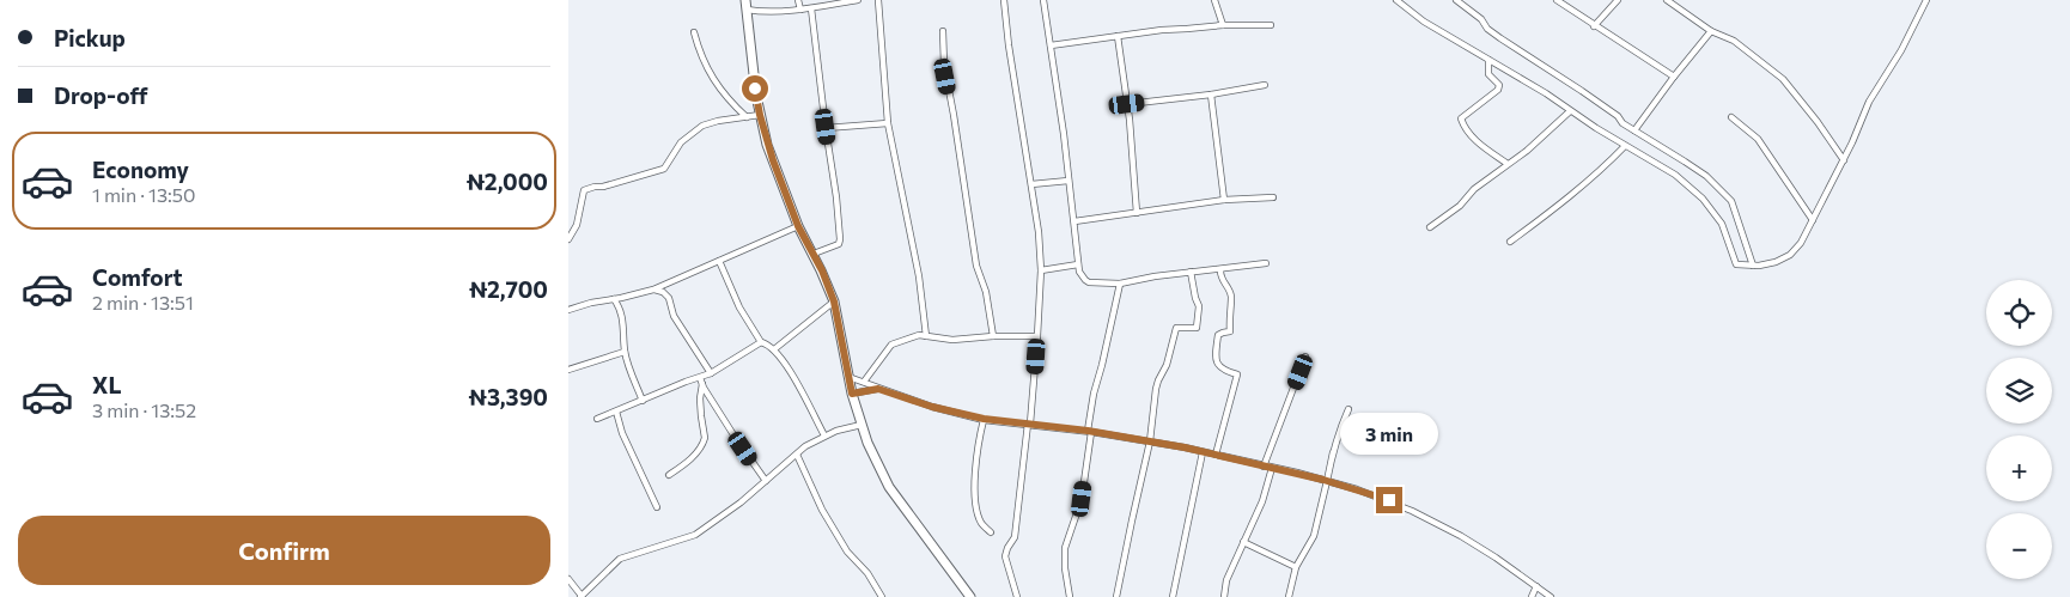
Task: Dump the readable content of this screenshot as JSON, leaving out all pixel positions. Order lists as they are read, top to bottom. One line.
{"page":{"banner":["Pickup","Drop-off"],"list":[{"name":"Economy","note":"1 min · 13:50","value":"₦2,000"},{"name":"Comfort","note":"2 min · 13:51","value":"₦2,700"},{"name":"XL","note":"3 min · 13:52","value":"₦3,390"}],"map_buttons":["+","−"],"bubble":"3 min","buttons":"Confirm"}}
